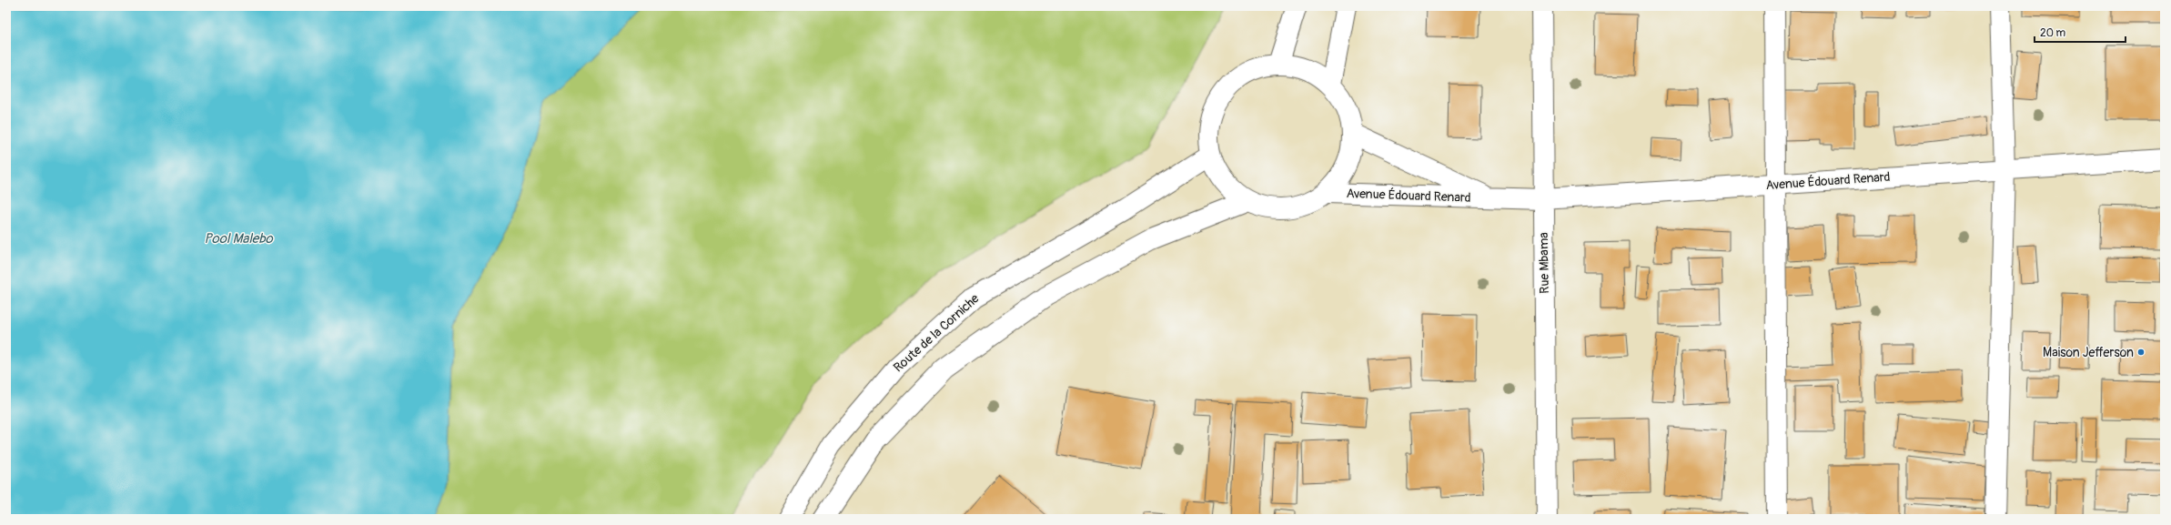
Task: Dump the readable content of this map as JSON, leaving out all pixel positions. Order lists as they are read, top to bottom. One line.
{"streets":{"street":["Avenue Édouard Renard","Rue Mbama","Route de la Corniche"]},"crossings":[["Avenue Édouard Renard","Rue Mbama"]],"water":["Pool Malebo"],"places":["Maison Jefferson"],"scale_bar":"20 m"}
